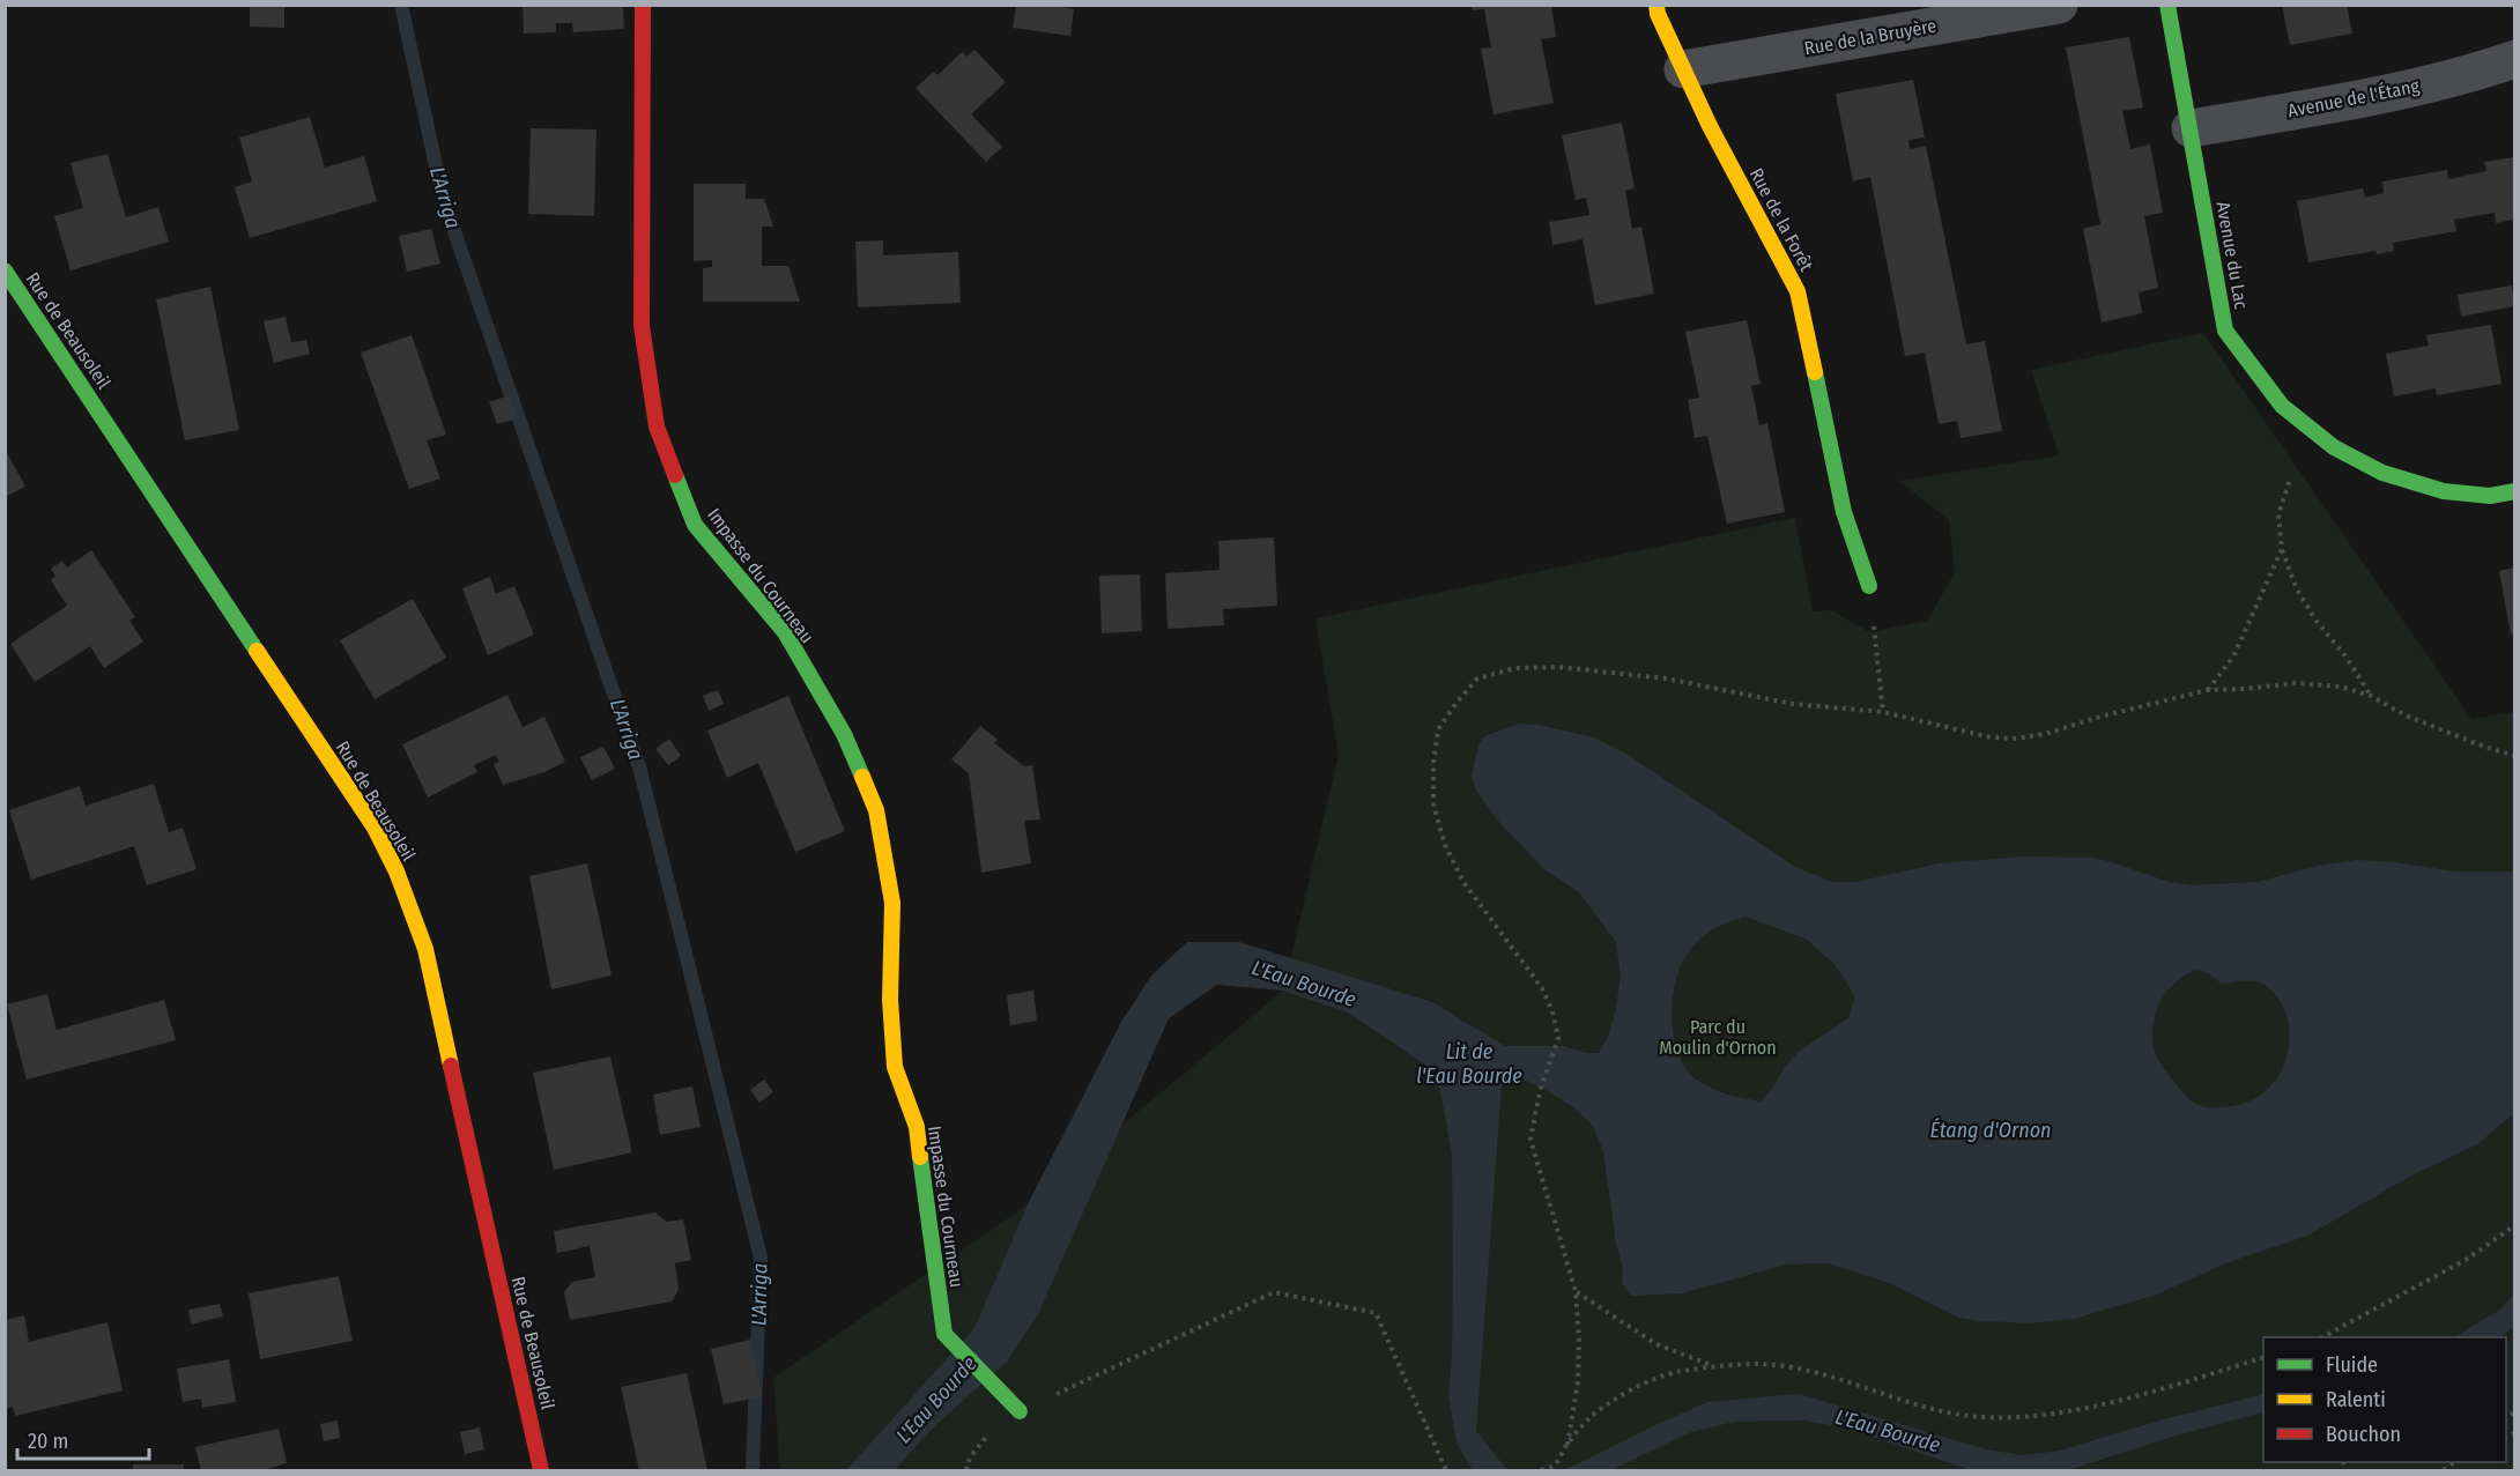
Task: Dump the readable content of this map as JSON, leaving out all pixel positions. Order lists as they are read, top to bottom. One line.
{"streets":{"street":["Rue de la Bruyère","Avenue de l'Étang","Rue de la Forêt","Avenue du Lac","Rue de Beausoleil","Impasse du Courneau"]},"crossings":[["Rue de la Bruyère","Rue de la Forêt"],["Avenue de l'Étang","Avenue du Lac"]],"water":["L'Arriga","L'Eau Bourde","Lit de l'Eau Bourde","Étang d'Ornon"],"parks":["Parc du Moulin d'Ornon"],"legend":["Fluide","Ralenti","Bouchon"],"scale_bar":"20 m"}
